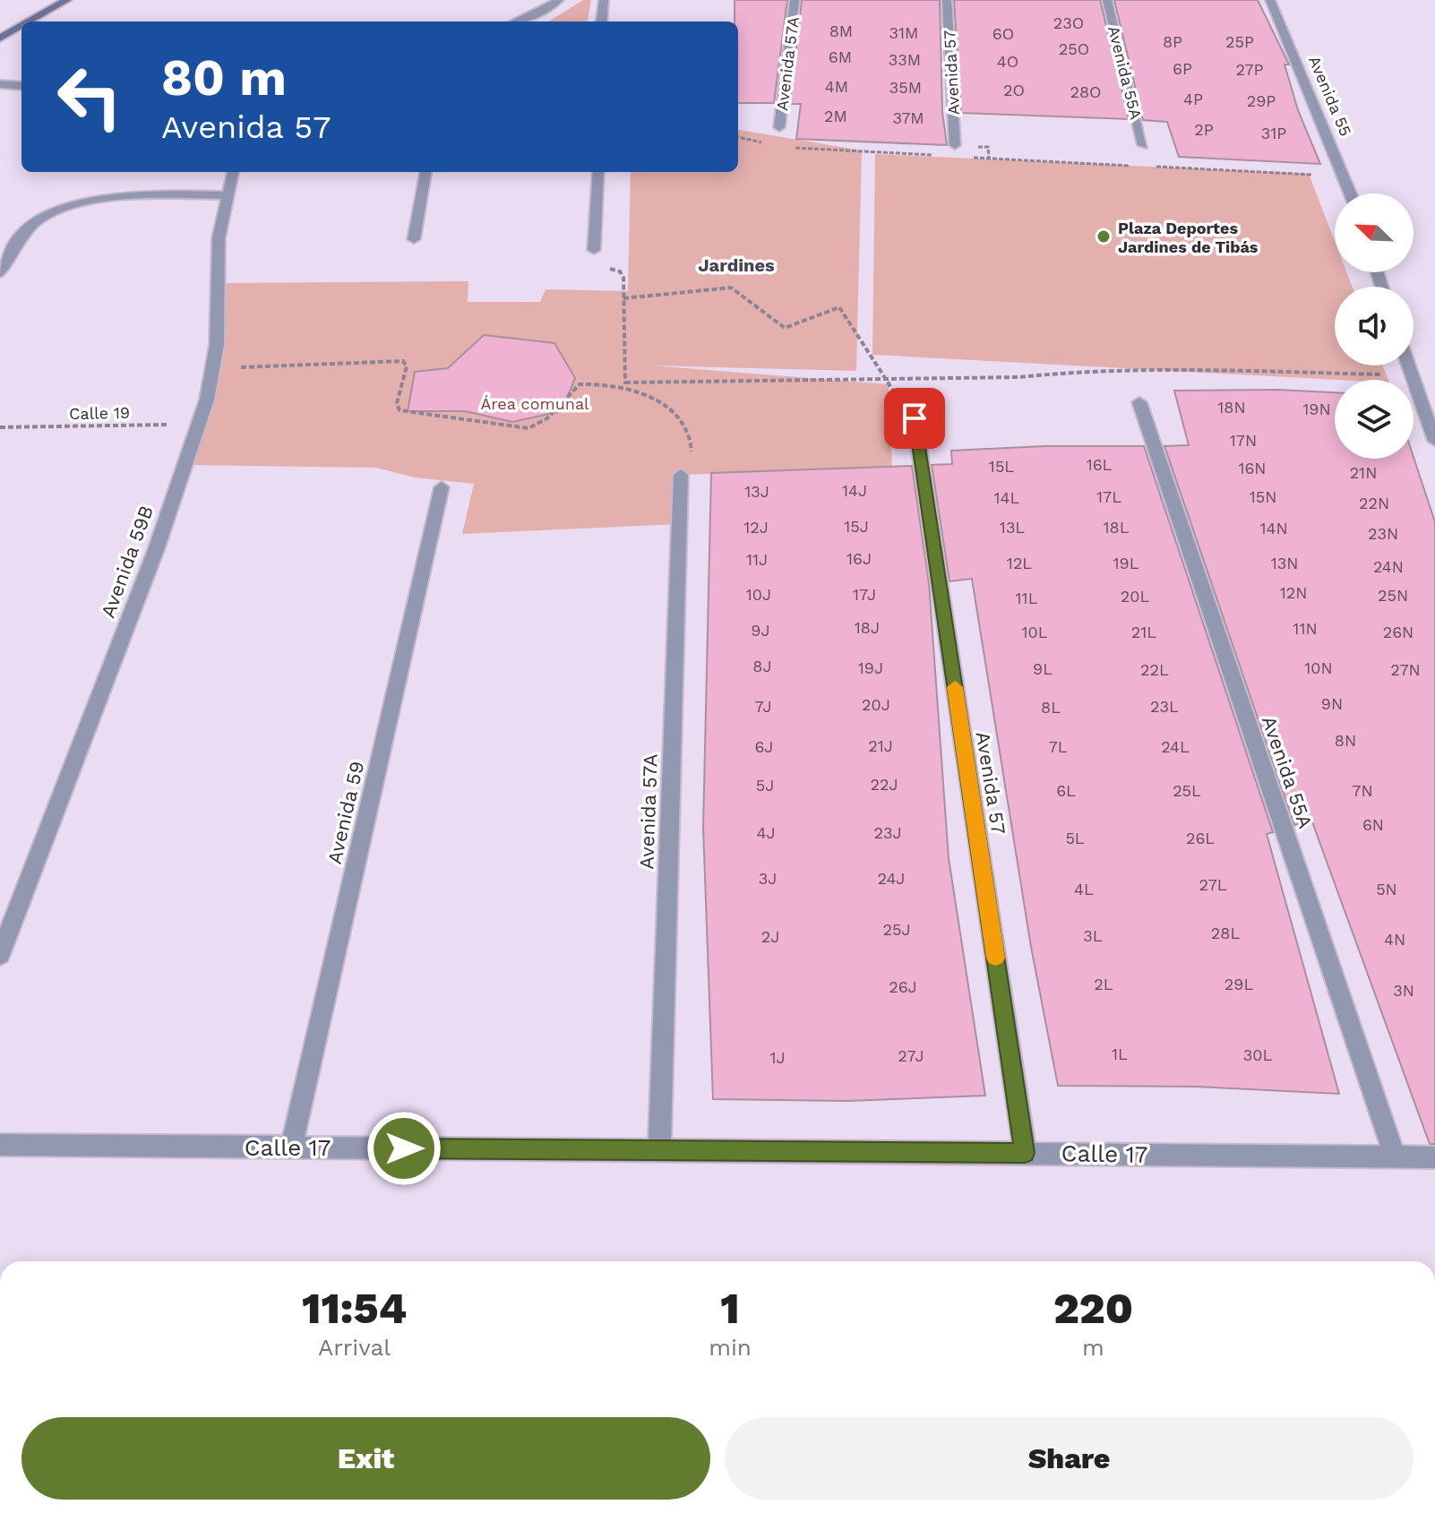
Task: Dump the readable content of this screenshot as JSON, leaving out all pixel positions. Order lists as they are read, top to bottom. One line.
{"streets":{"street":["Avenida 57A","Avenida 57","Avenida 55A","Avenida 55","Avenida 59B","Avenida 59","Calle 17"],"path":["Calle 19"]},"crossings":[["Avenida 57A","Calle 17"],["Avenida 57","Calle 17"],["Avenida 55A","Calle 17"],["Calle 19","Avenida 59B"],["Avenida 59","Calle 17"]],"districts":["Jardines"],"parks":["Área comunal"],"places":["Plaza Deportes Jardines de Tibás"],"house_numbers":["23O","8M","31M","6O","8P","25P","25O","6M","33M","4O","6P","27P","4M","35M","2O","28O","4P","29P","2M","37M","2P","31P","18N","19N","17N","16L","15L","16N","21N","14J","13J","17L","15N","14L","22N","15J","12J","13L","18L","14N","23N","16J","11J","12L","19L","13N","24N","12N","10J","17J","25N","20L","11L","18J","11N","9J","10L","21L","26N","8J","19J","10N","9L","22L","27N","9N","20J","7J","23L","8L","8N","21J","6J","7L","24L","22J","5J","6L","25L","7N","6N","4J","23J","5L","26L","3J","24J","27L","4L","5N","25J","28L","3L","2J","4N","2L","29L","26J","3N","1L","30L","27J","1J"],"north":"top left","page":{"turn":["80 m","Avenida 57"],"eta":["11:54","Arrival","1","min","220","m"],"buttons":["Exit","Share"]}}
